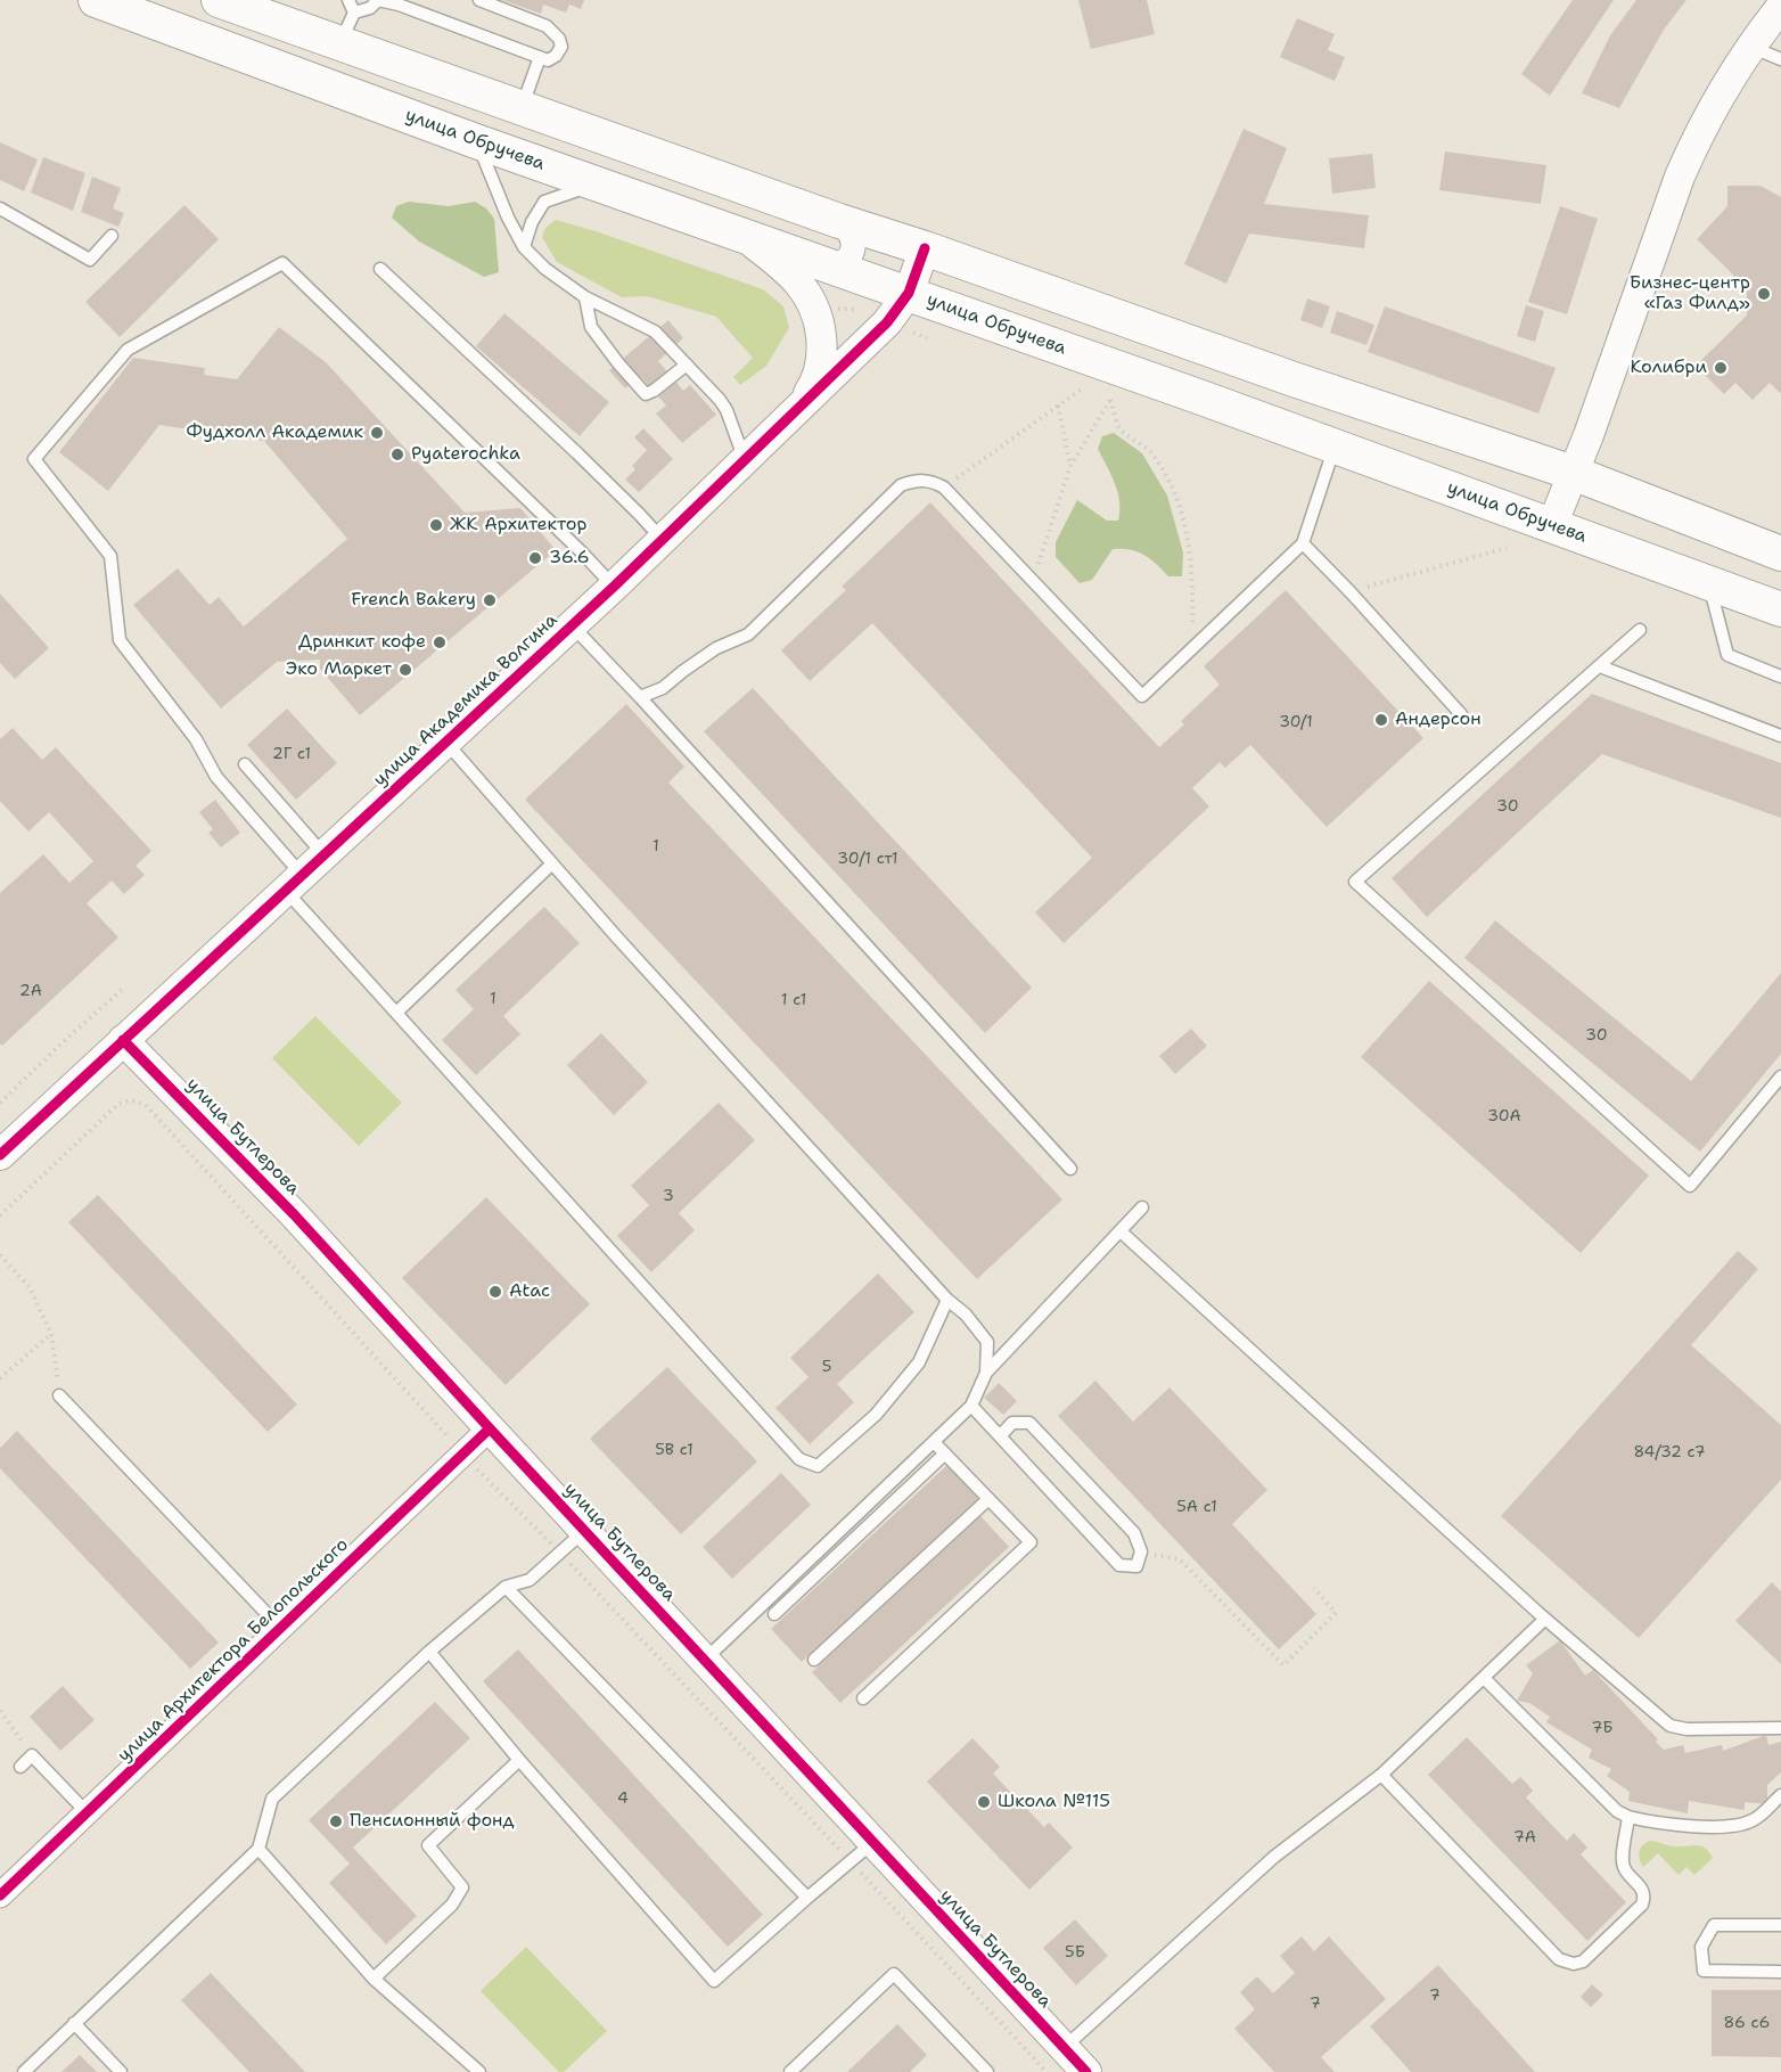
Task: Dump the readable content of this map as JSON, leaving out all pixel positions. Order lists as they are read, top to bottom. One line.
{"streets":{"main road":["улица Обручева"],"street":["улица Академика Волгина","улица Бутлерова","улица Архитектора Белопольского"]},"crossings":[["улица Обручева","улица Академика Волгина"],["улица Академика Волгина","улица Бутлерова"],["улица Бутлерова","улица Архитектора Белопольского"]],"places":["Бизнес-центр «Газ Филд»","Колибри","Фудхолл Академик","Pyaterochka","ЖК Архитектор","36.6","French Bakery","Дринкит кофе","Эко Маркет","Андерсон","Atac","Школа №115","Пенсионный фонд"],"house_numbers":["30/1","2Г с1","30","1","30/1 ст1","2А","1","1 с1","30","30А","3","5","5В с1","84/32 с7","5А с1","7Б","4","7А","5Б","7","7","86 с6"]}
